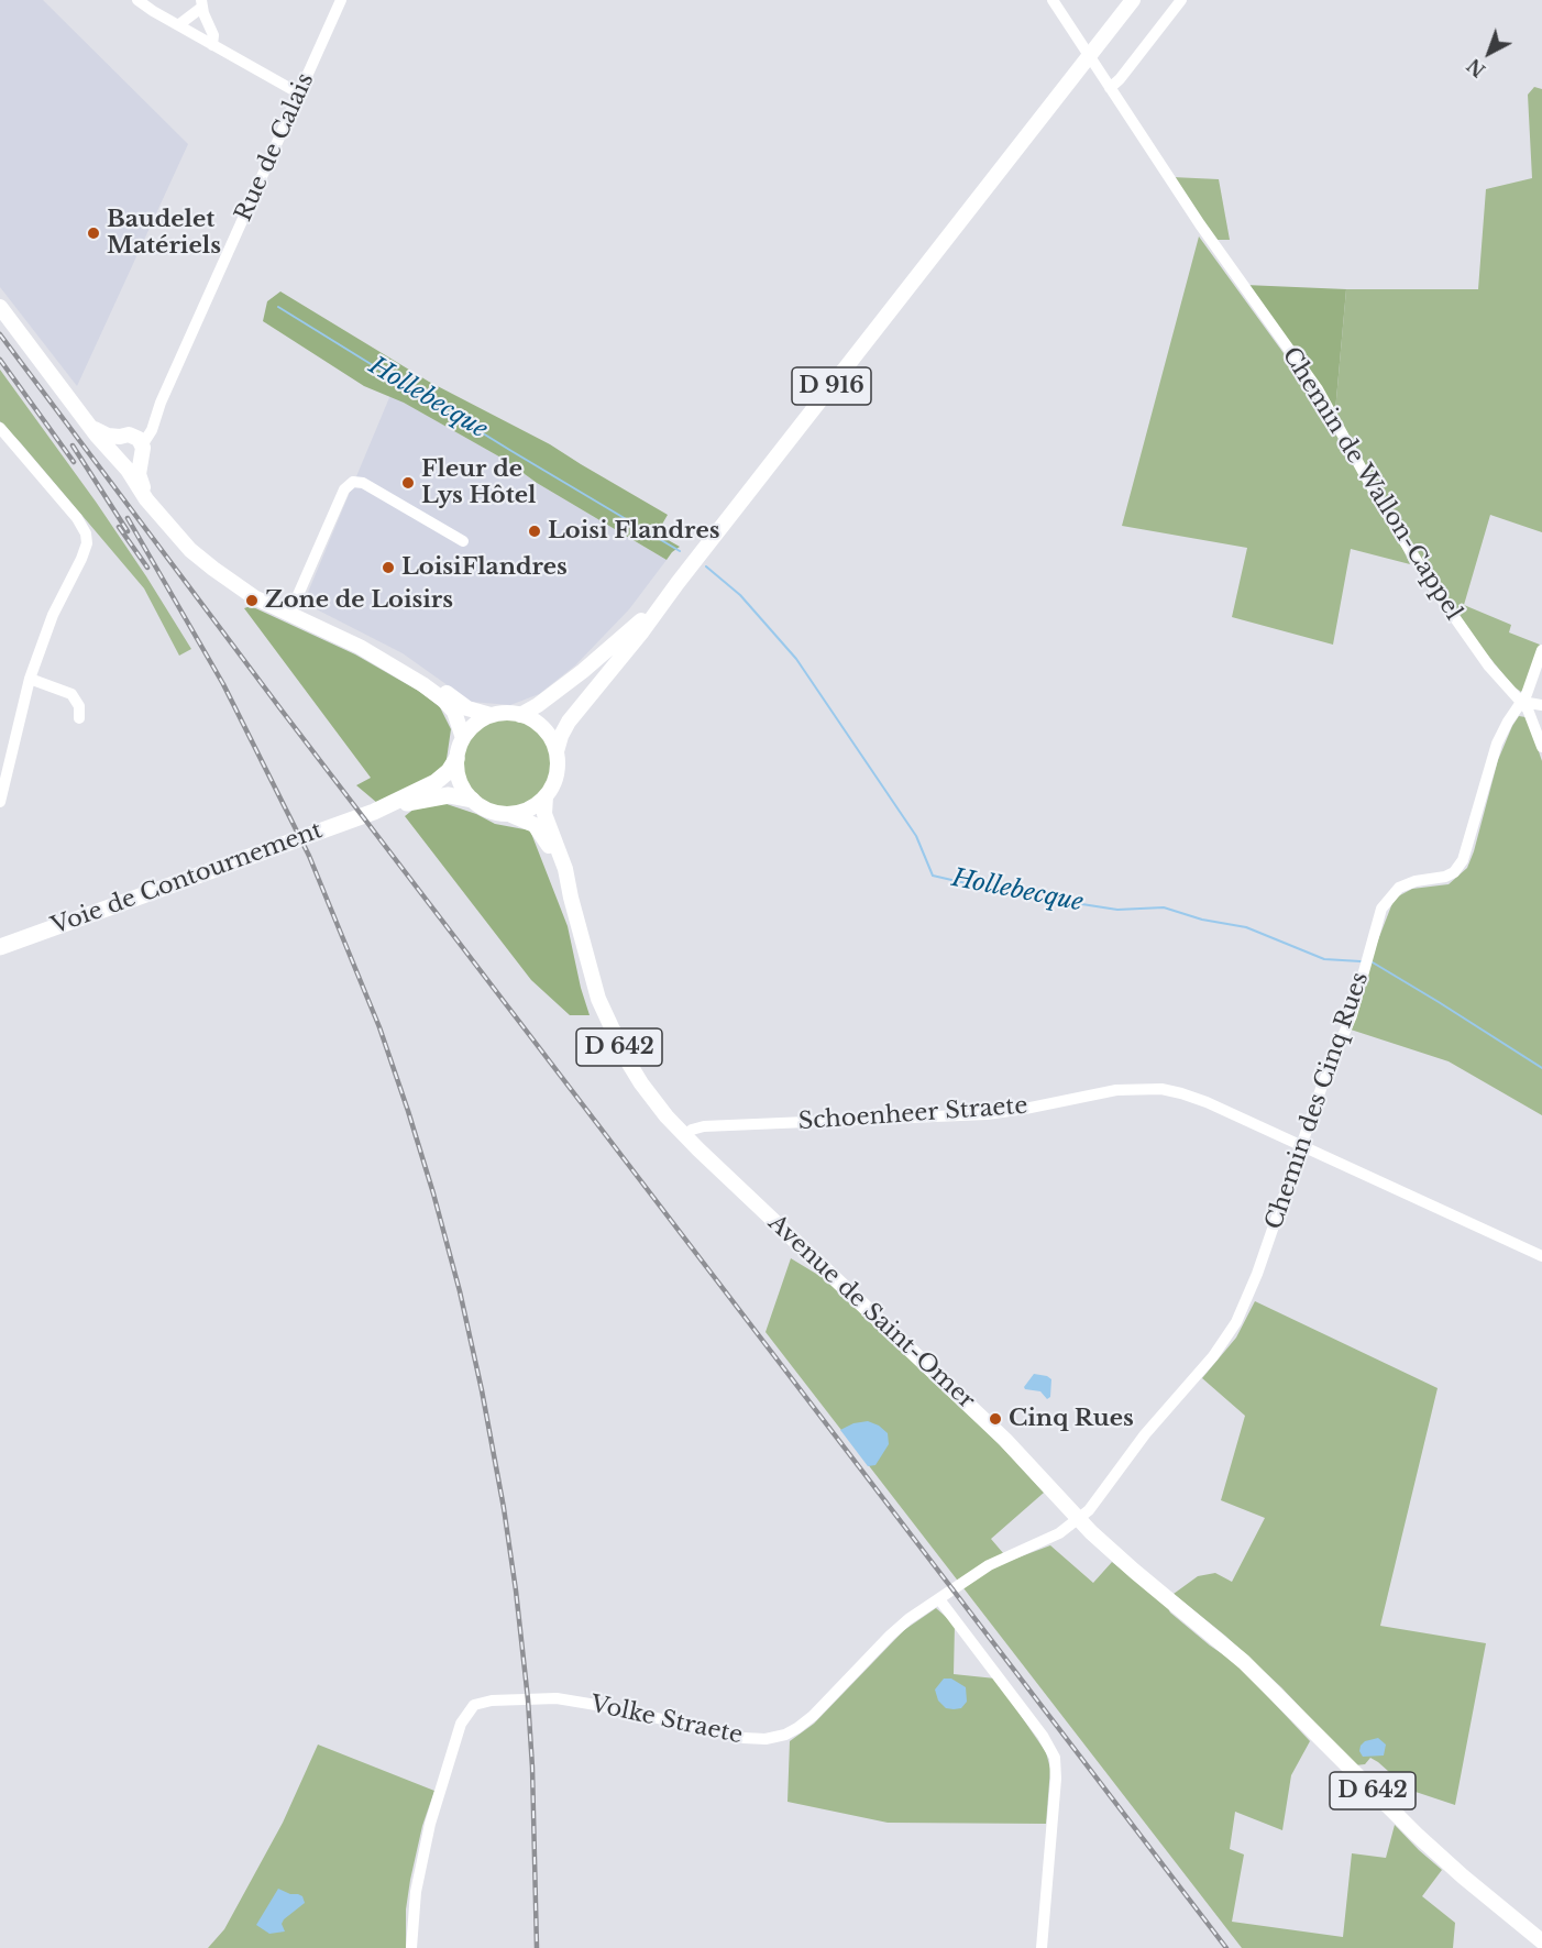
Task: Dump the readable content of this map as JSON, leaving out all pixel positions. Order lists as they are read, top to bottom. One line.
{"streets":{"highway":["Voie de Contournement"],"main road":["D 916","D 642","Avenue de Saint-Omer"],"street":["Rue de Calais","Chemin de Wallon-Cappel","Chemin des Cinq Rues","Schoenheer Straete","Volke Straete"]},"crossings":[["D 916","Chemin de Wallon-Cappel"],["D 916","Voie de Contournement"],["D 916","Avenue de Saint-Omer"],["Chemin de Wallon-Cappel","Chemin des Cinq Rues"],["Voie de Contournement","Avenue de Saint-Omer"],["Chemin des Cinq Rues","Schoenheer Straete"],["Chemin des Cinq Rues","Avenue de Saint-Omer"],["Chemin des Cinq Rues","Volke Straete"],["Schoenheer Straete","Avenue de Saint-Omer"],["Avenue de Saint-Omer","Volke Straete"]],"water":["Hollebecque"],"places":["Baudelet Matériels","Fleur de Lys Hôtel","Loisi Flandres","LoisiFlandres","Zone de Loisirs","Cinq Rues"],"north":"bottom left"}
